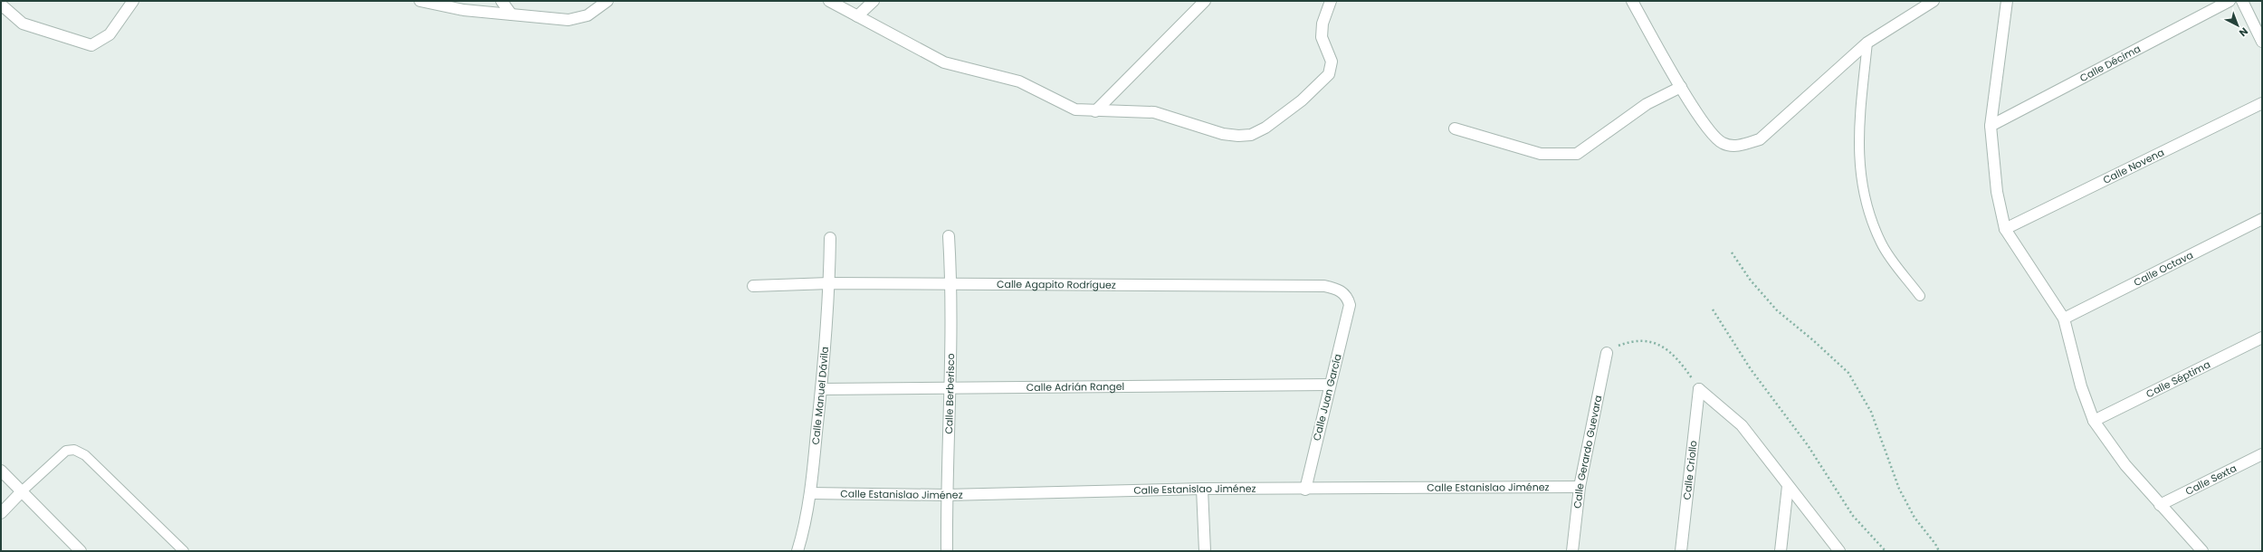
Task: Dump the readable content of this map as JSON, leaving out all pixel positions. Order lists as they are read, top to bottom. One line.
{"streets":{"street":["Calle Décima","Calle Novena","Calle Octava","Calle Agapito Rodríguez","Calle Séptima","Calle Adrián Rangel","Calle Berberisco","Calle Manuel Dávila","Calle Juan García","Calle Gerardo Guevara","Calle Criollo","Calle Sexta","Calle Estanislao Jiménez"]},"crossings":[["Calle Agapito Rodríguez","Calle Berberisco"],["Calle Agapito Rodríguez","Calle Manuel Dávila"],["Calle Agapito Rodríguez","Calle Juan García"],["Calle Adrián Rangel","Calle Berberisco"],["Calle Adrián Rangel","Calle Manuel Dávila"],["Calle Adrián Rangel","Calle Juan García"],["Calle Berberisco","Calle Estanislao Jiménez"],["Calle Manuel Dávila","Calle Estanislao Jiménez"],["Calle Juan García","Calle Estanislao Jiménez"],["Calle Gerardo Guevara","Calle Estanislao Jiménez"]],"north":"bottom right"}
